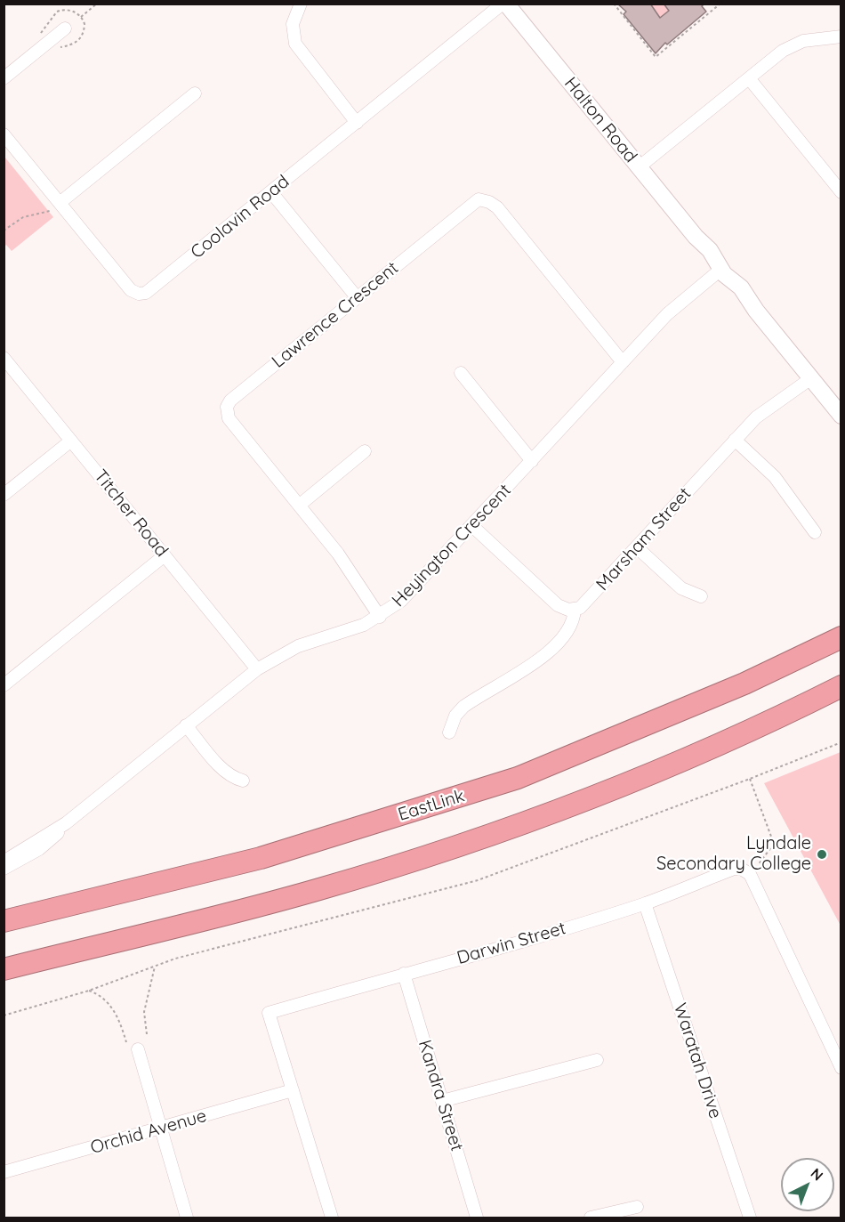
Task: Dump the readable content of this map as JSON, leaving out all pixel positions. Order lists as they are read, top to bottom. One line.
{"streets":{"highway":["EastLink"],"main road":["Halton Road"],"street":["Coolavin Road","Lawrence Crescent","Titcher Road","Marsham Street","Heyington Crescent","Darwin Street","Waratah Drive","Kandra Street","Orchid Avenue"]},"crossings":[["Halton Road","Coolavin Road"],["Halton Road","Marsham Street"],["Halton Road","Heyington Crescent"],["Lawrence Crescent","Heyington Crescent"],["Titcher Road","Heyington Crescent"],["Darwin Street","Waratah Drive"],["Darwin Street","Kandra Street"],["Darwin Street","Orchid Avenue"]],"places":["Lyndale Secondary College"],"north":"top right"}
